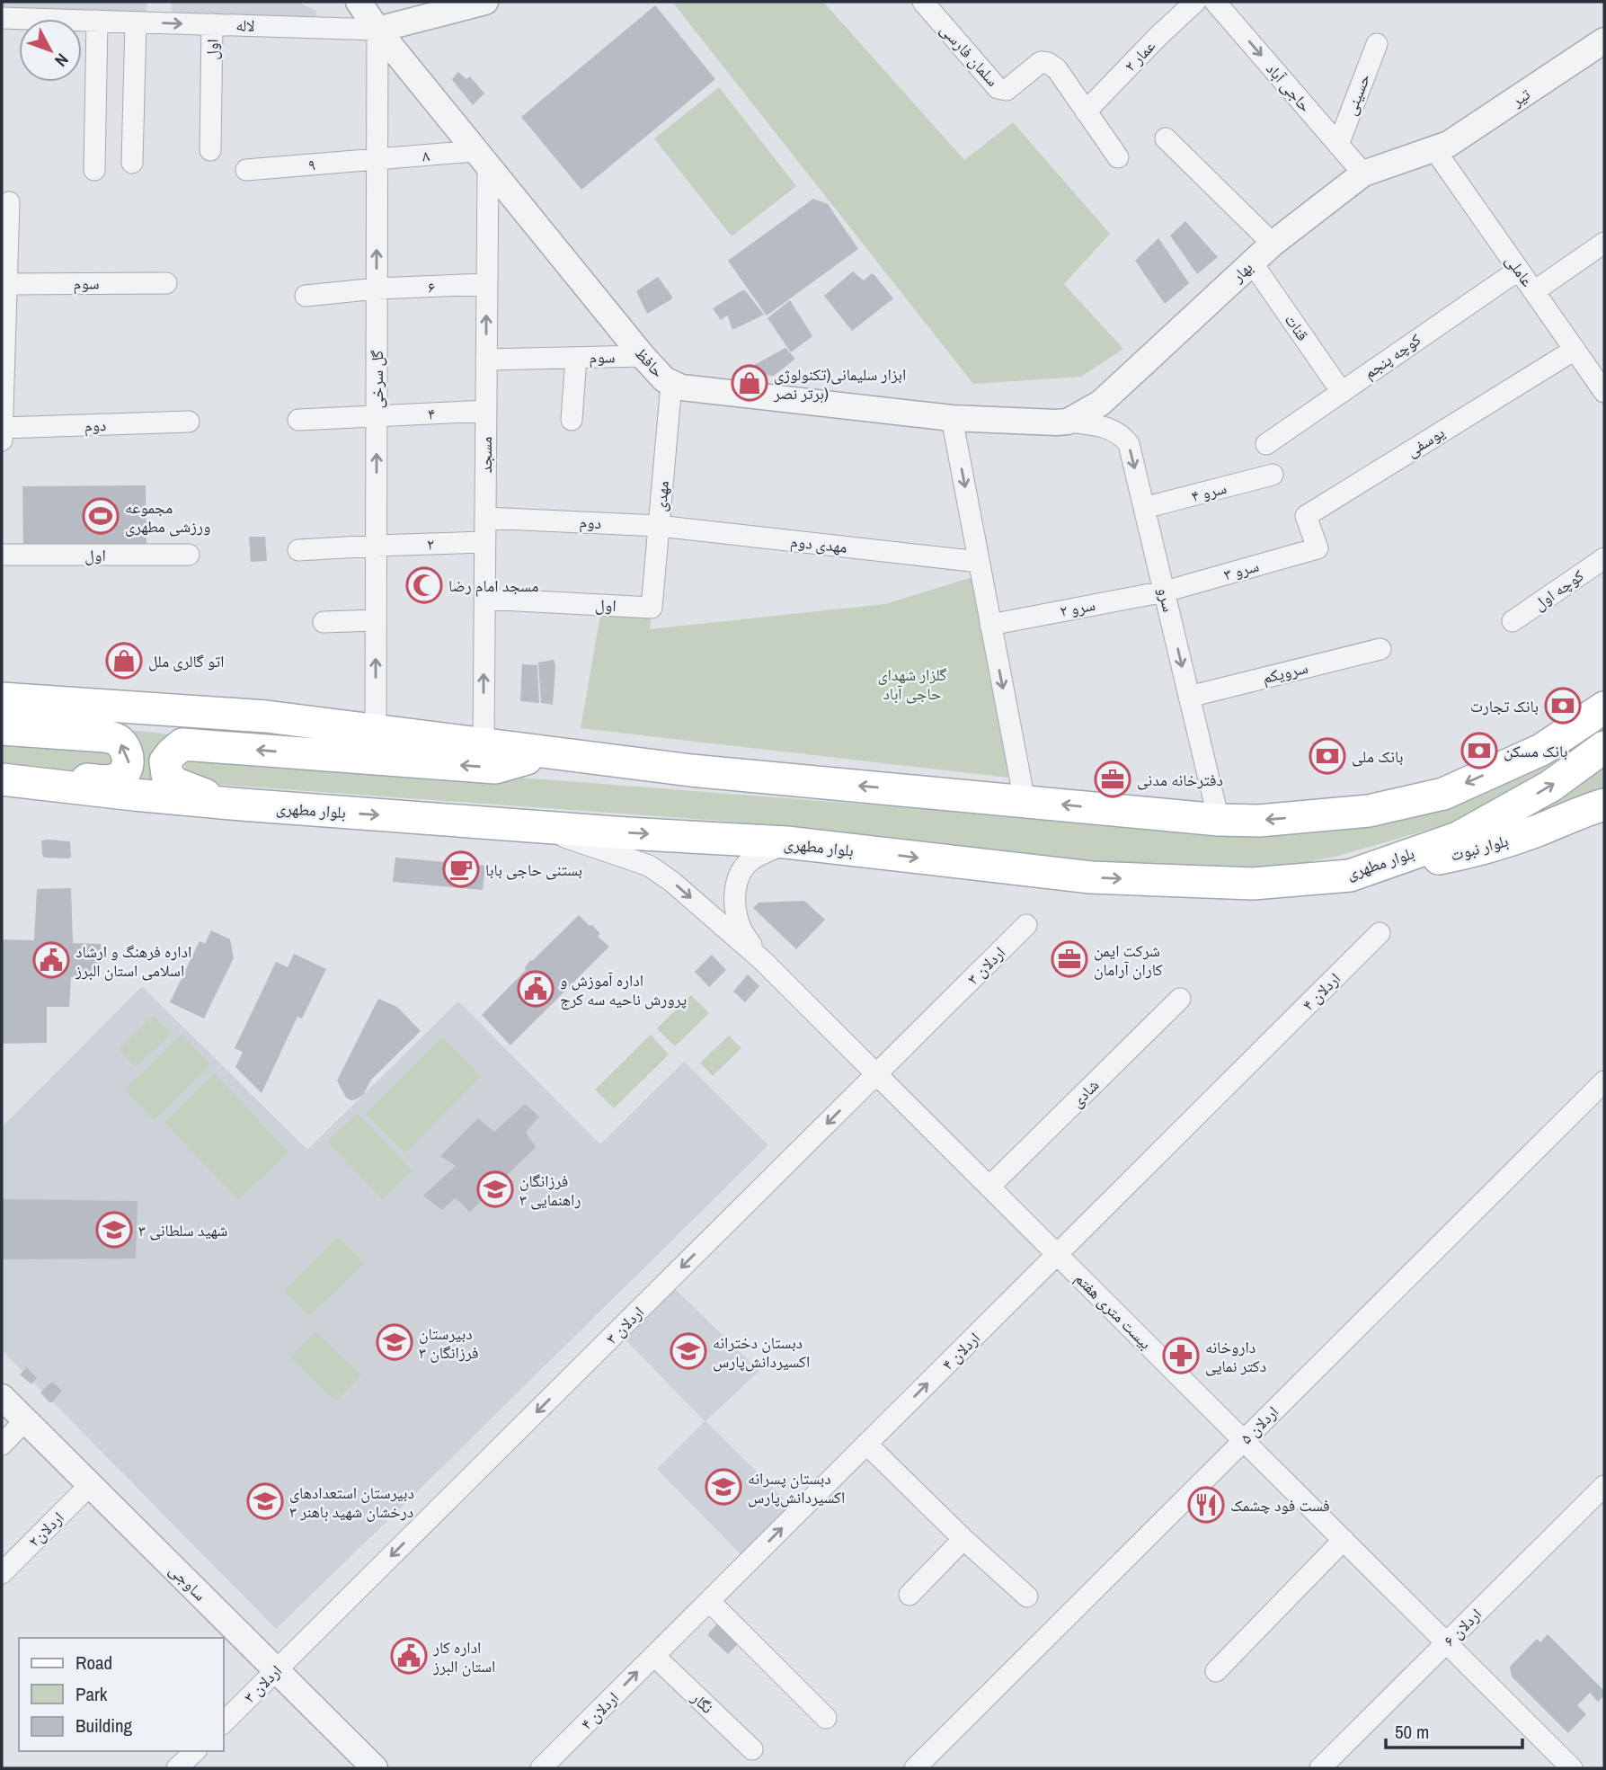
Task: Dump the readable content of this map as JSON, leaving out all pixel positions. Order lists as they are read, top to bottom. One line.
{"streets":{"main road":["بلوار مطهری","بلوار نبوت"],"street":["لاله","اول","سلمان فارسی","عمار ۲","حاجی آباد","حسینی","تیر","۸","۹","عاملی","بهار","سوم","۶","قنات","کوچه پنجم","حافظ","گل سرخی","۴","دوم","یوسفی","مسجد","سرو ۴","مهدی","۲","مهدی دوم","سرو ۳","کوچه اول","سرو","سرو ۲","سرویکم","اردلان ۳","اردلان ۴","شادی","بیست متری هفتم","اردلان ۵","اردلان۲","ساوجی","اردلان ۶","نگار"]},"crossings":[["لاله","اول"],["لاله","حافظ"],["لاله","گل سرخی"],["اول","مسجد"],["اول","مهدی"],["سلمان فارسی","عمار ۲"],["حاجی آباد","حسینی"],["حاجی آباد","بهار"],["تیر","عاملی"],["تیر","بهار"],["۸","۹"],["۸","حافظ"],["۸","گل سرخی"],["۸","مسجد"],["۹","گل سرخی"],["عاملی","بهار"],["عاملی","کوچه پنجم"],["عاملی","یوسفی"],["بهار","قنات"],["بهار","حافظ"],["بهار","سرو"],["سوم","حافظ"],["سوم","مسجد"],["۶","گل سرخی"],["۶","مسجد"],["قنات","کوچه پنجم"],["حافظ","گل سرخی"],["حافظ","مسجد"],["حافظ","مهدی"],["حافظ","سرو"],["گل سرخی","۴"],["گل سرخی","۲"],["۴","مسجد"],["دوم","مسجد"],["دوم","مهدی"],["دوم","مهدی دوم"],["یوسفی","سرو ۳"],["مسجد","۲"],["سرو ۴","سرو"],["مهدی","مهدی دوم"],["سرو ۳","سرو"],["سرو ۳","سرو ۲"],["سرو","سرو ۲"],["سرو","سرویکم"],["بلوار مطهری","بلوار نبوت"],["اردلان ۳","بیست متری هفتم"],["اردلان ۳","ساوجی"],["اردلان ۴","بیست متری هفتم"],["اردلان ۴","نگار"],["شادی","بیست متری هفتم"],["بیست متری هفتم","اردلان ۵"],["بیست متری هفتم","اردلان ۶"],["اردلان۲","ساوجی"]],"one_way":["گل سرخی","مسجد","اردلان ۳","اردلان ۴"],"parks":["گلزار شهدای حاجی آباد"],"places":{"shop":["ابزار سلیمانی(تکنولوژی برتر نصر)","اتو گالری ملل"],"sports":["مجموعه ورزشی مطهری"],"mosque":["مسجد امام رضا"],"bank":["بانک تجارت","بانک مسکن","بانک ملی"],"office":["دفترخانه مدنی","شرکت ایمن کاران آرامان"],"cafe":["بستنی حاجی بابا"],"public building":["اداره فرهنگ و ارشاد اسلامی استان البرز","اداره آموزش و پرورش ناحیه سه کرج","اداره کار استان البرز"],"school or university":["فرزانگان ۳ راهنمایی","شهید سلطانی ۳","دبیرستان فرزانگان ۳","دبستان دخترانه اکسیردانش‌پارس","دبستان پسرانه اکسیر‌دانش‌پارس","دبیرستان استعدادهای درخشان شهید باهنر ۳"],"pharmacy":["داروخانه دکتر نمایی"],"restaurant":["فست فود چشمک"]},"legend":["Road","Park","Building"],"scale_bar":"50 m","north":"bottom right"}
